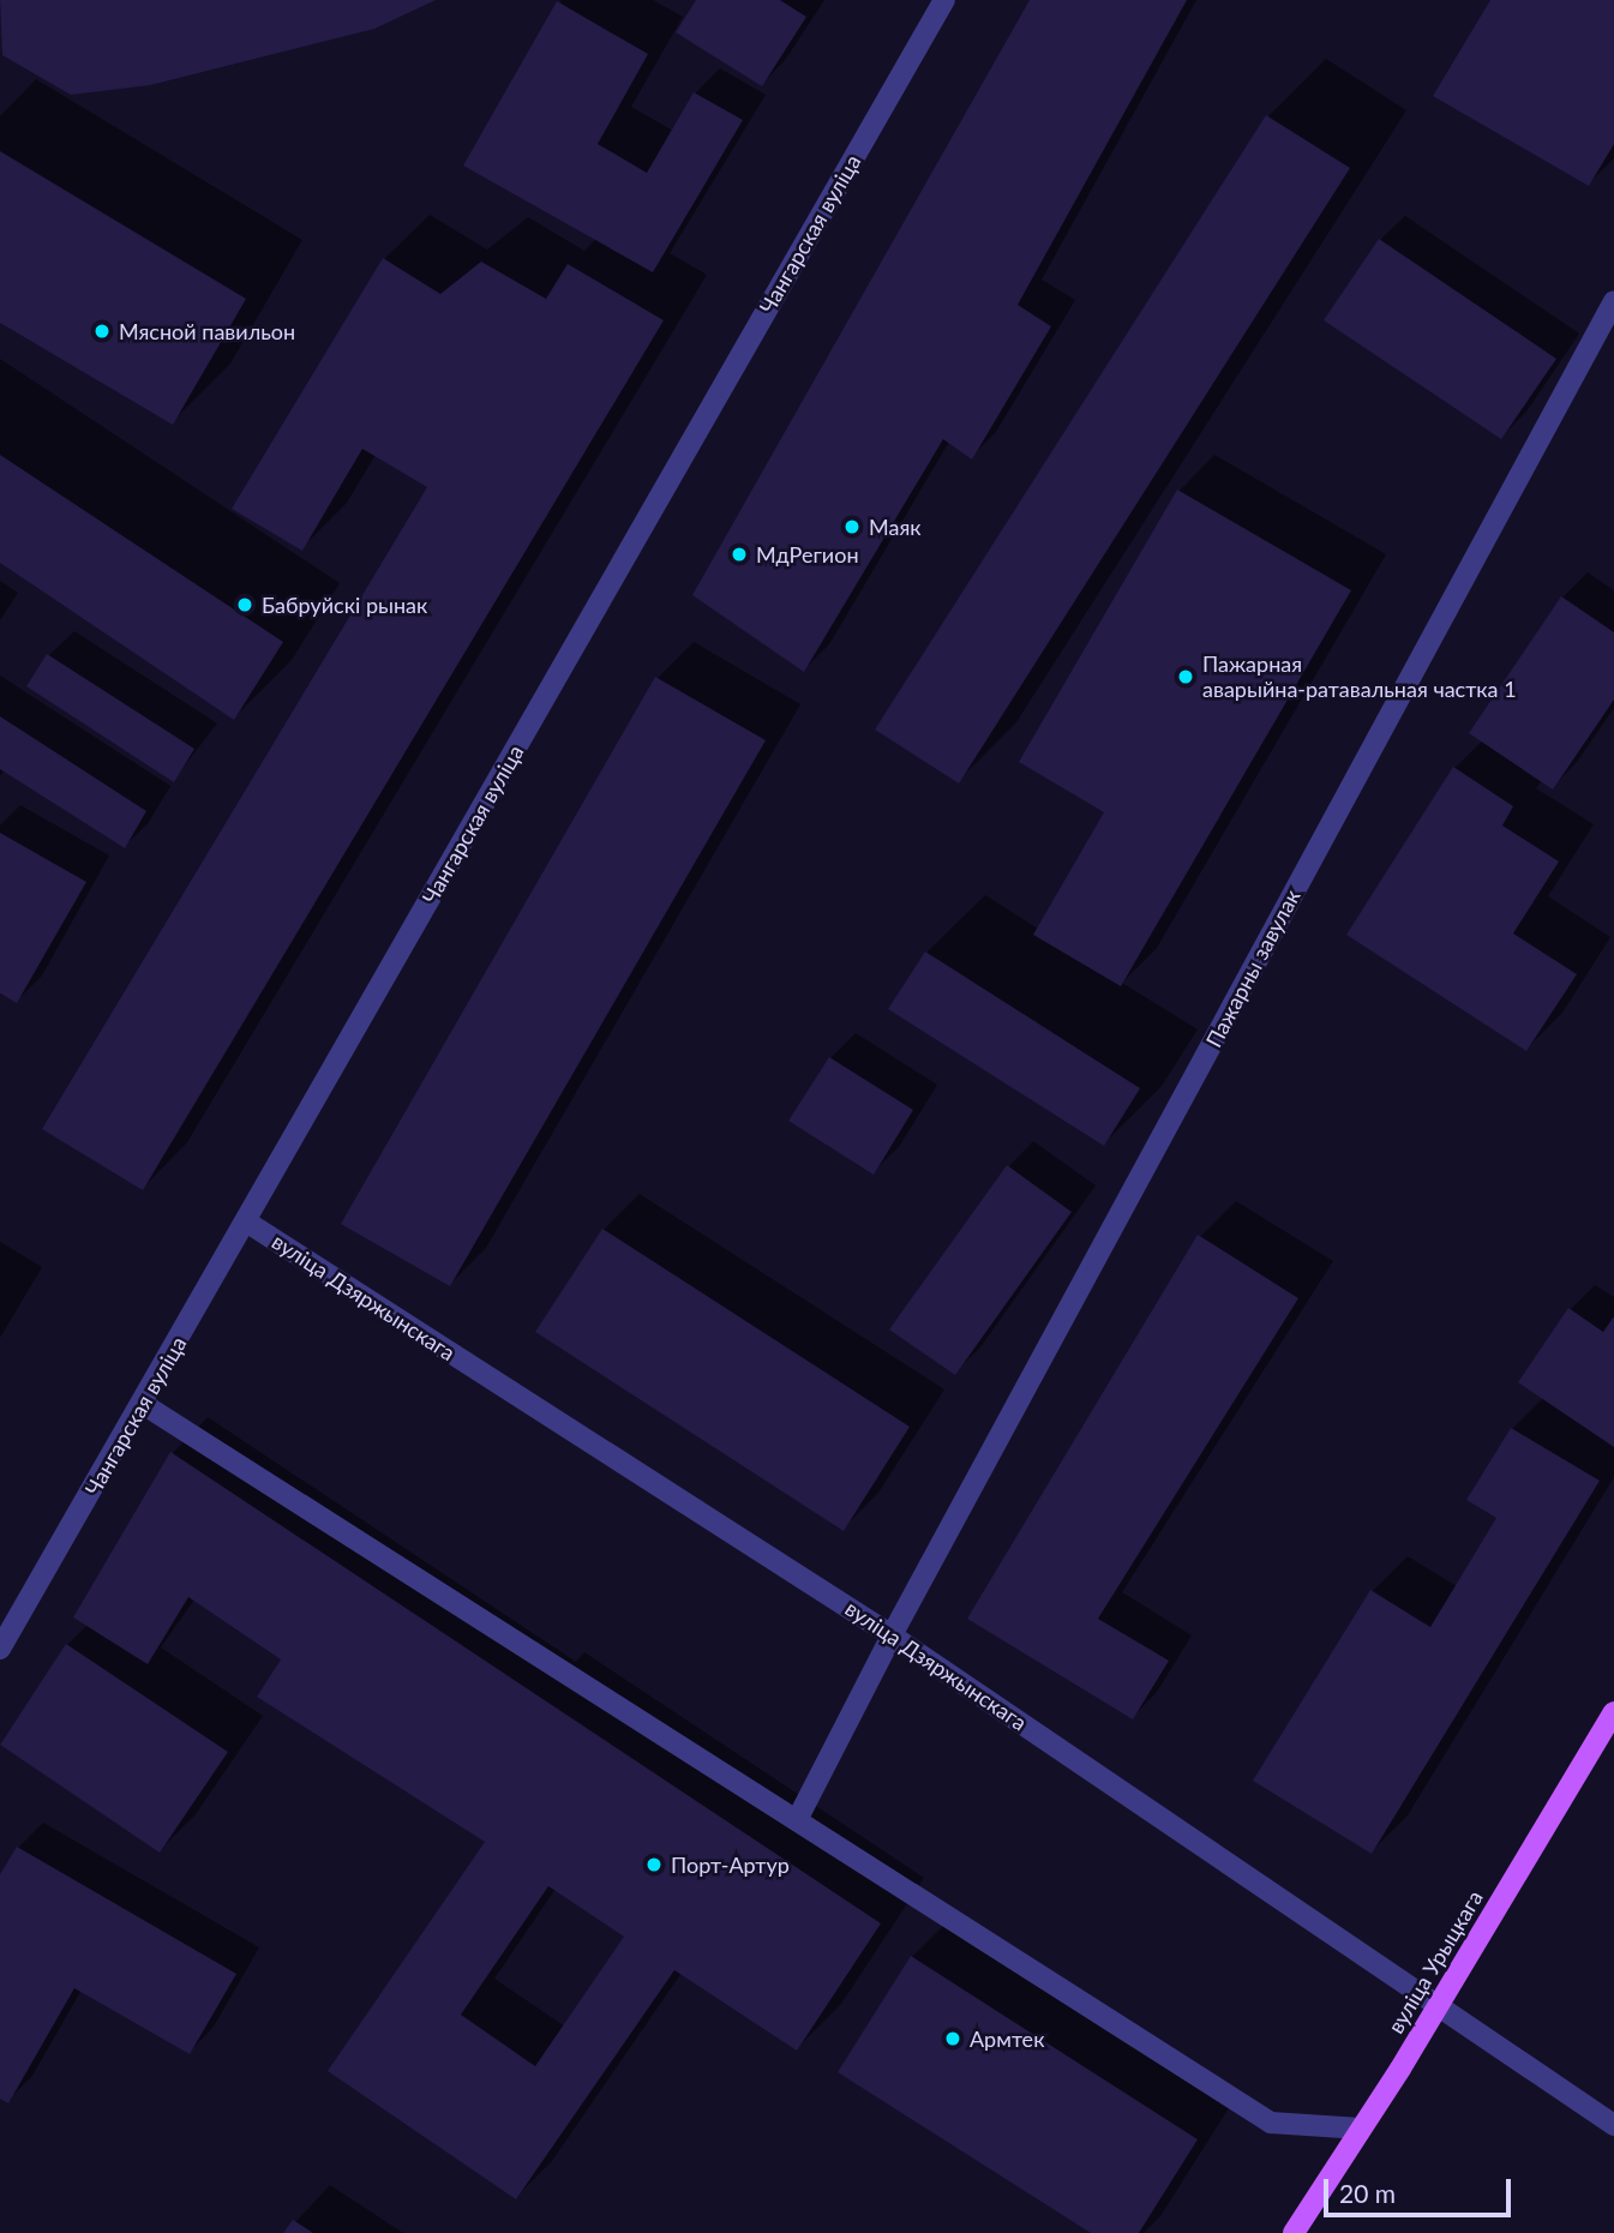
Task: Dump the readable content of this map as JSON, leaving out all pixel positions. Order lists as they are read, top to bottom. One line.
{"streets":{"main road":["вуліца Урыцкага"],"street":["Чангарская вуліца","Пажарны завулак","вуліца Дзяржынскага"]},"crossings":[["Чангарская вуліца","вуліца Дзяржынскага"],["Пажарны завулак","вуліца Дзяржынскага"],["вуліца Дзяржынскага","вуліца Урыцкага"]],"places":["Мясной павильон","Маяк","МдРегион","Бабруйскі рынак","Пажарная аварыйна-ратавальная частка 1","Порт-Артур","Армтек"],"scale_bar":"20 m"}
